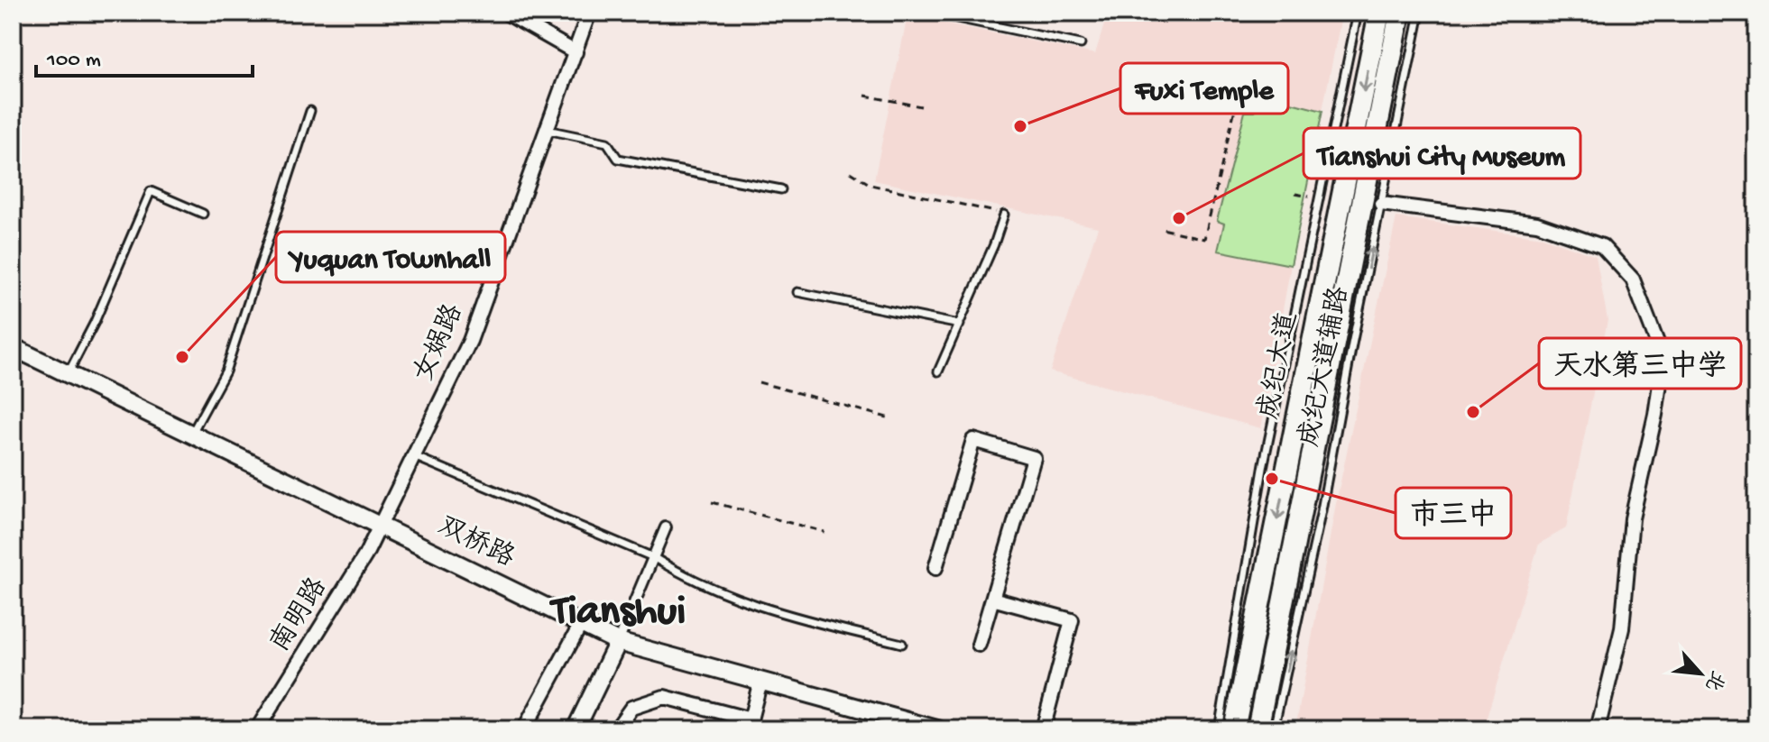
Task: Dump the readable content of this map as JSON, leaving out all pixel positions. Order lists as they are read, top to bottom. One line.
{"streets":{"highway":["成纪大道"],"main road":["双桥路"],"street":["女娲路","南明路"],"lane":["成纪大道辅路"]},"crossings":[["女娲路","双桥路"],["女娲路","南明路"],["双桥路","南明路"]],"one_way":["成纪大道辅路"],"districts":["Tianshui"],"places":["Fuxi Temple","Tianshui City Museum","Yuquan Townhall","天水第三中学","市三中"],"scale_bar":"100 m","north":"bottom right"}
